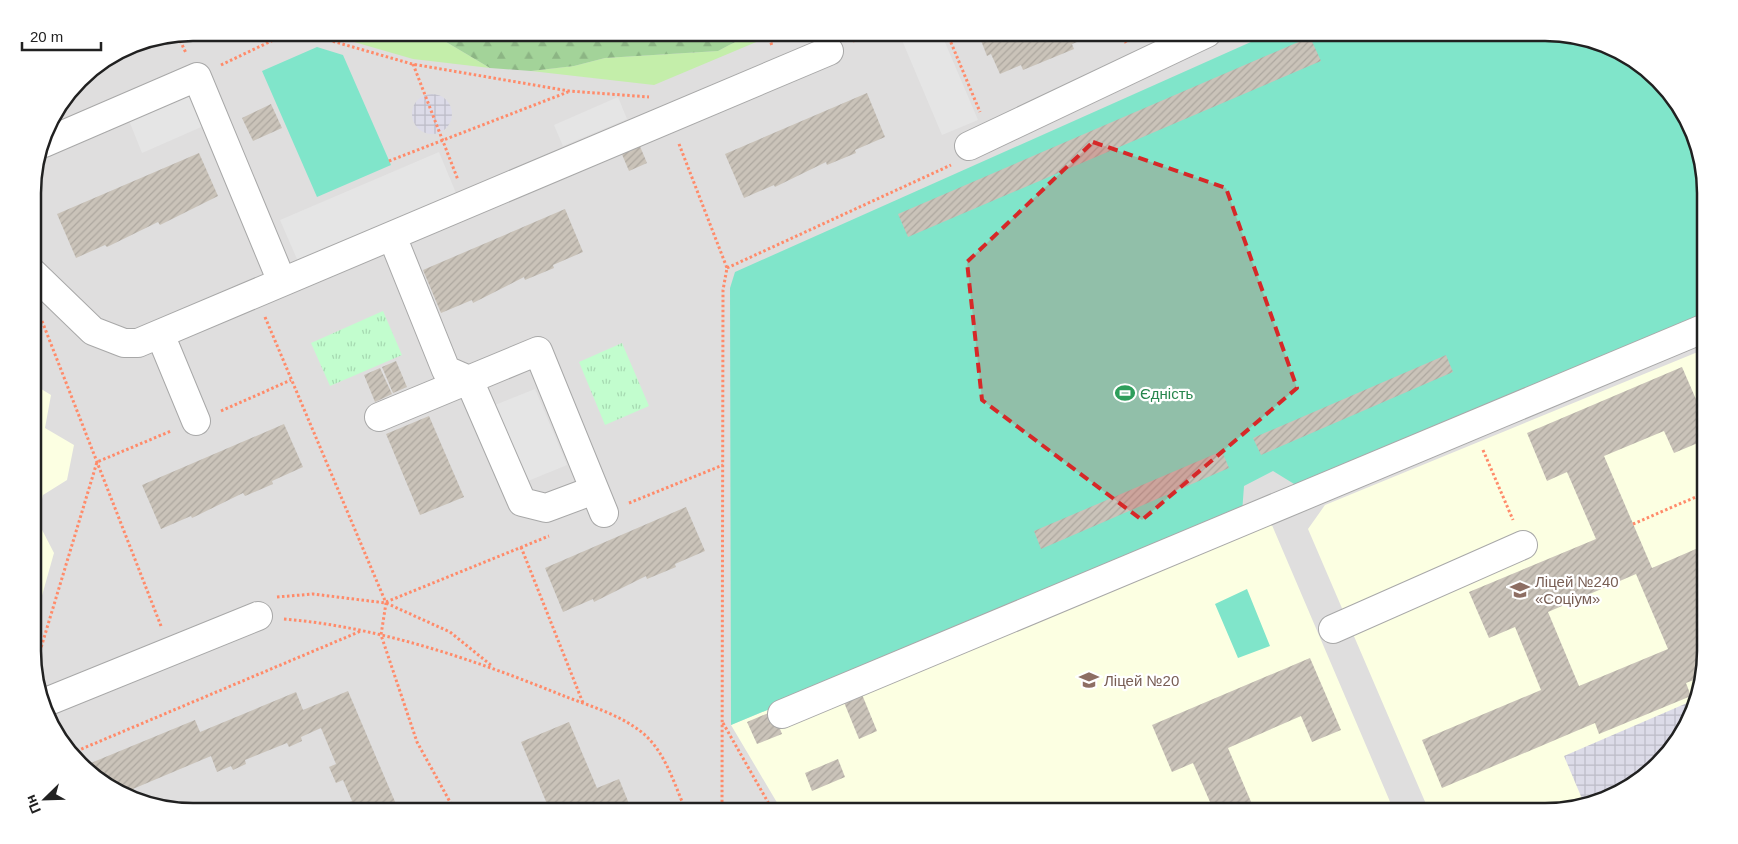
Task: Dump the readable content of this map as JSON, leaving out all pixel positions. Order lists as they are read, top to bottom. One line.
{"places":{"sports":["Єдність"],"school or university":["Ліцей №240 «Соціум»","Ліцей №20"]},"scale_bar":"20 m","north":"bottom left"}
